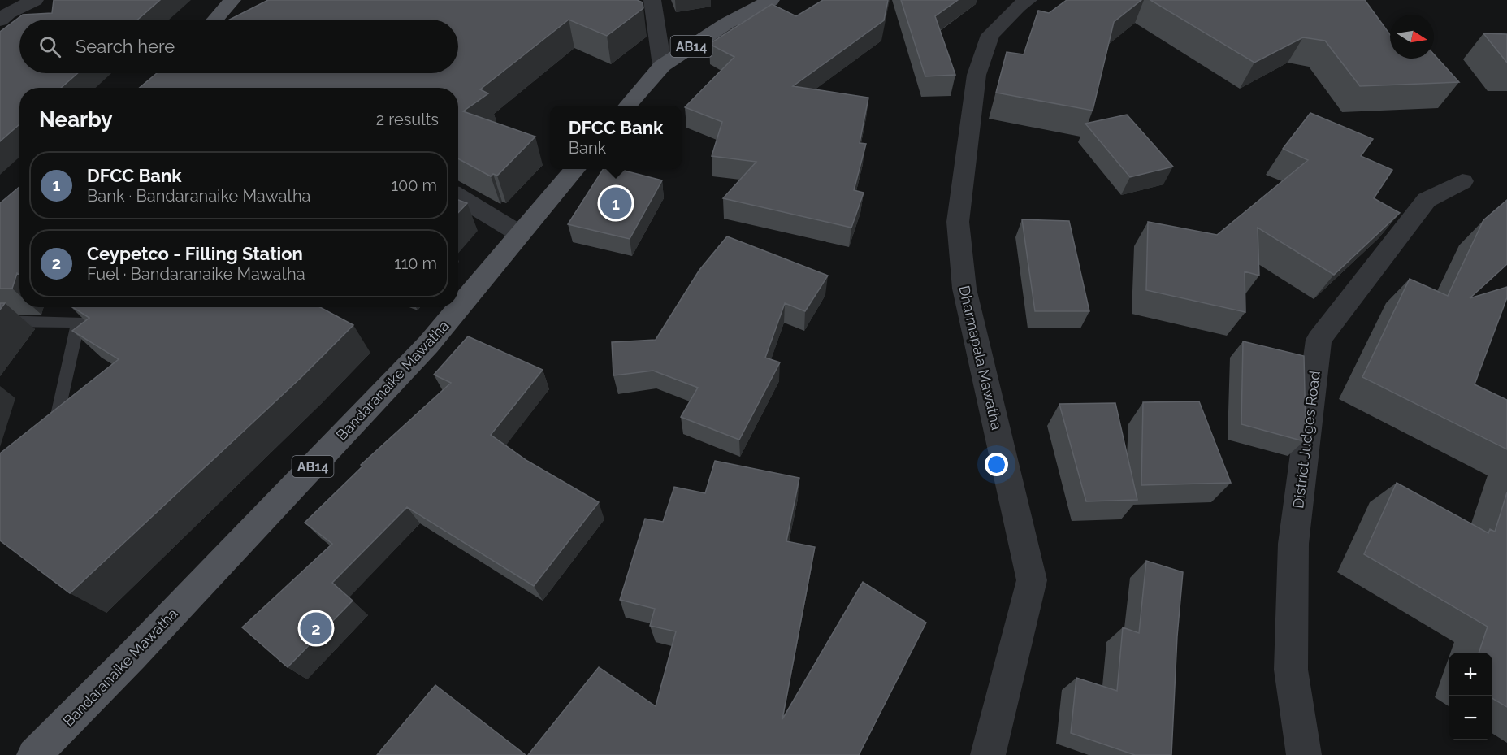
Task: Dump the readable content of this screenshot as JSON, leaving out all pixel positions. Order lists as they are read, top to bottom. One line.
{"streets":{"main road":["AB14","Bandaranaike Mawatha"],"street":["Dharmapala Mawatha","District Judges Road"]},"north":"right","page":{"search":"Search here","heading":["Nearby","2 results"],"popup":["DFCC Bank","Bank"],"list":[{"mark":"1","name":"DFCC Bank","note":"Bank · Bandaranaike Mawatha","value":"100 m"},{"mark":"2","name":"Ceypetco - Filling Station","note":"Fuel · Bandaranaike Mawatha","value":"110 m"}],"pins":["1","2"],"map_buttons":["+","−"]}}
